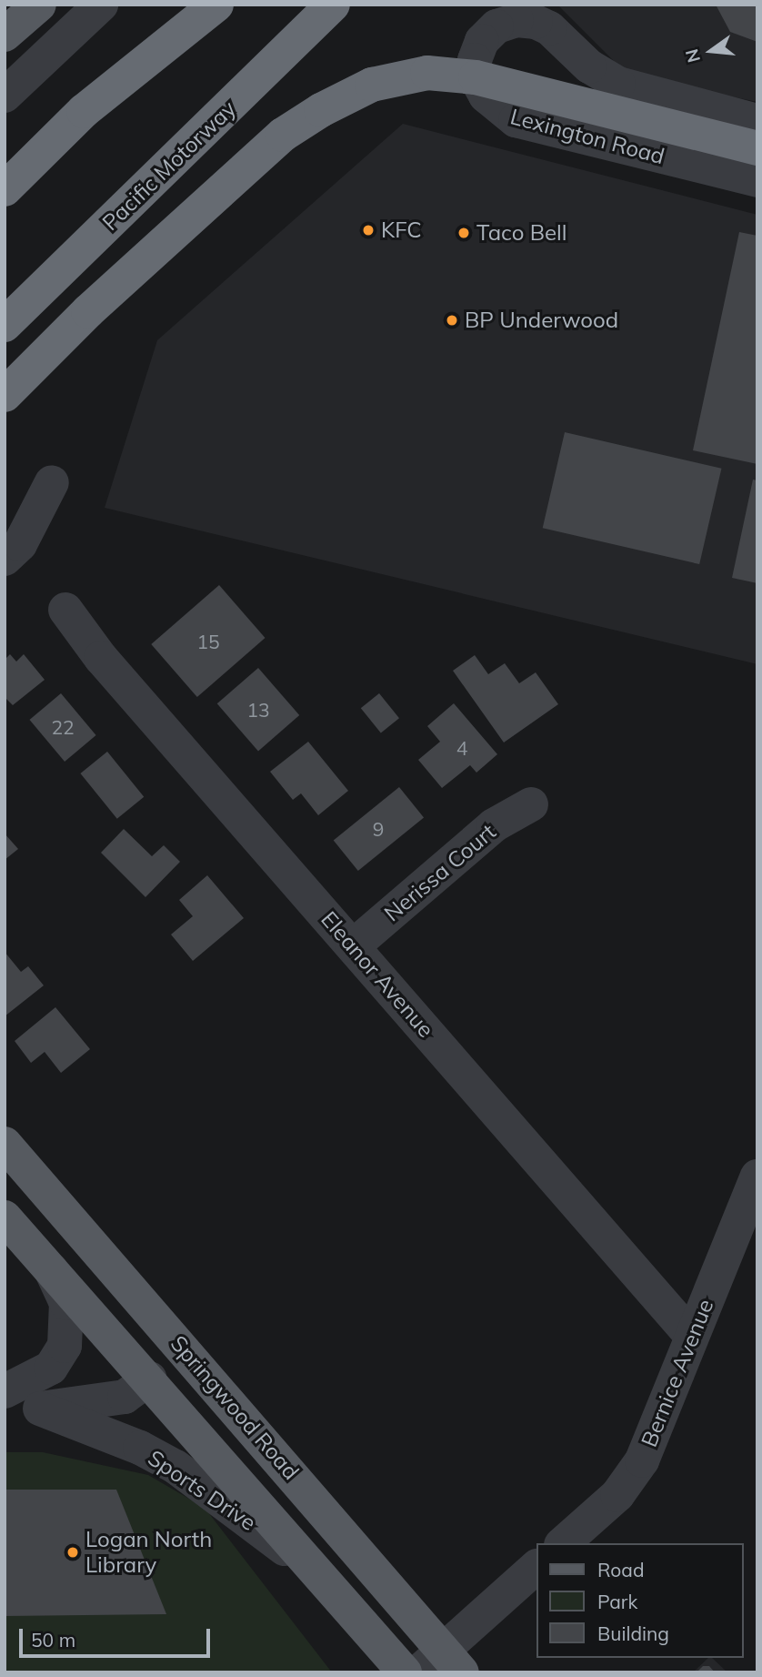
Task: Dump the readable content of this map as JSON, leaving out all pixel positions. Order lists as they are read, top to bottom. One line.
{"streets":{"highway":["Pacific Motorway"],"main road":["Springwood Road","Sports Drive"],"street":["Lexington Road","Nerissa Court","Eleanor Avenue","Bernice Avenue"]},"crossings":[["Nerissa Court","Eleanor Avenue"],["Eleanor Avenue","Bernice Avenue"],["Springwood Road","Sports Drive"]],"places":["KFC","Taco Bell","BP Underwood","Logan North Library"],"house_numbers":["15","13","22","4","9"],"legend":["Road","Park","Building"],"scale_bar":"50 m","north":"left"}
